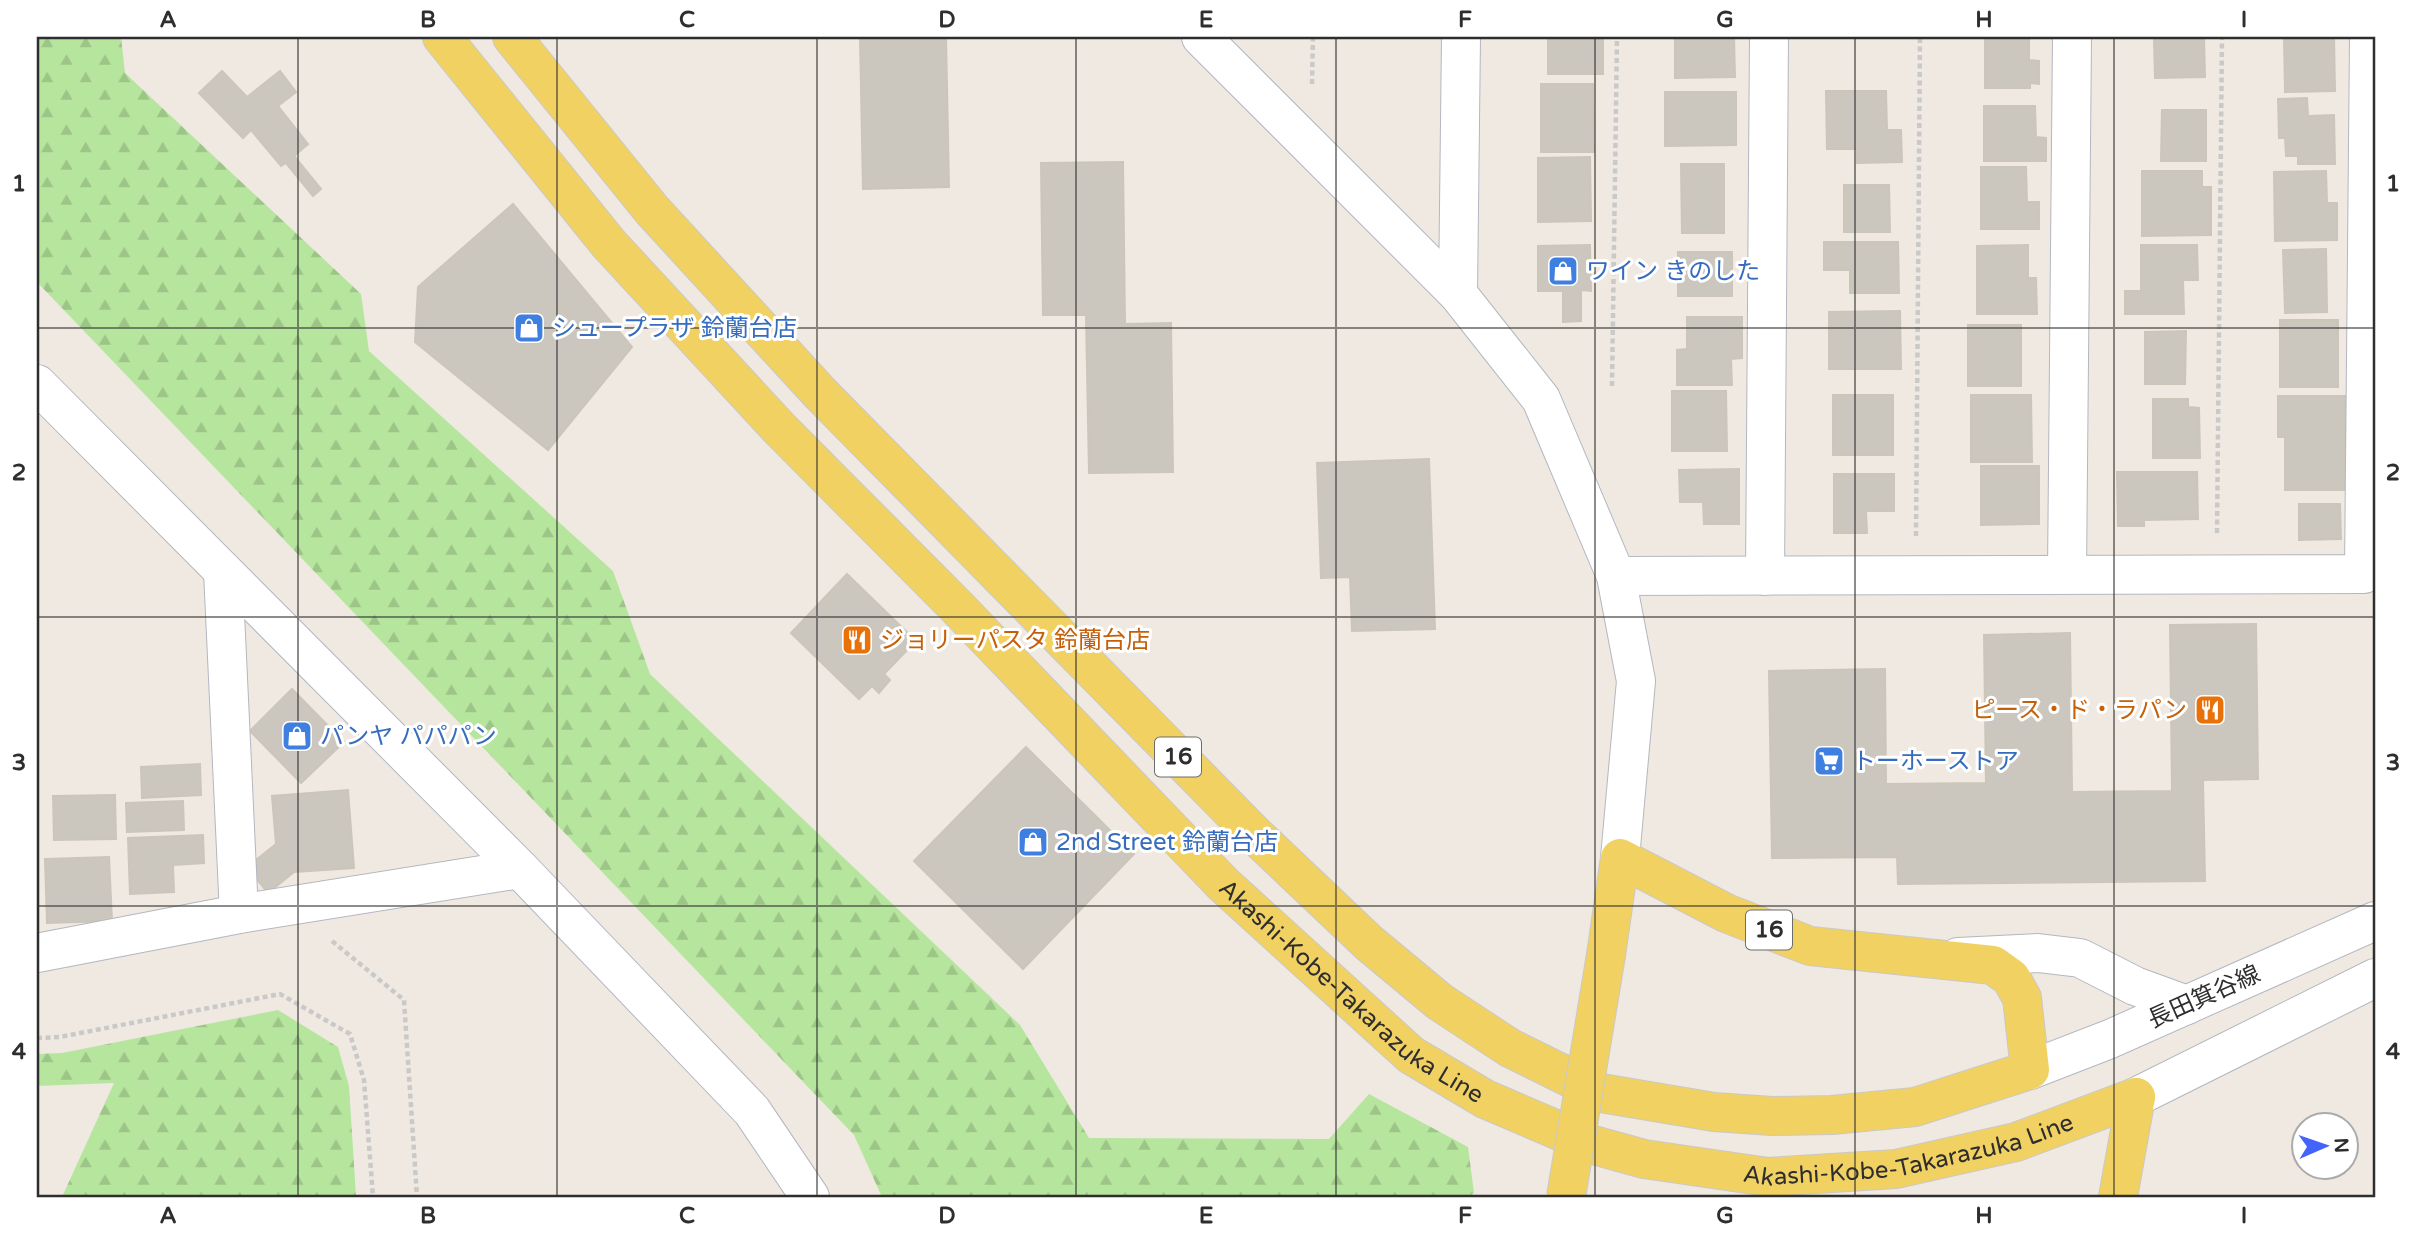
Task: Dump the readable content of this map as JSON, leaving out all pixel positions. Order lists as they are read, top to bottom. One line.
{"streets":{"main road":["16","Akashi-Kobe-Takarazuka Line"],"street":["長田箕谷線"]},"crossings":[["16","Akashi-Kobe-Takarazuka Line"],["16","長田箕谷線"],["Akashi-Kobe-Takarazuka Line","長田箕谷線"]],"places":{"shop":["ワイン きのした","シュープラザ 鈴蘭台店","パンヤ パパパン","2nd Street 鈴蘭台店"],"restaurant":["ジョリーパスタ 鈴蘭台店","ピース・ド・ラパン"],"supermarket":["トーホーストア"]},"north":"right","grid":{"columns":["A","B","C","D","E","F","G","H","I"],"rows":["1","2","3","4"]}}
